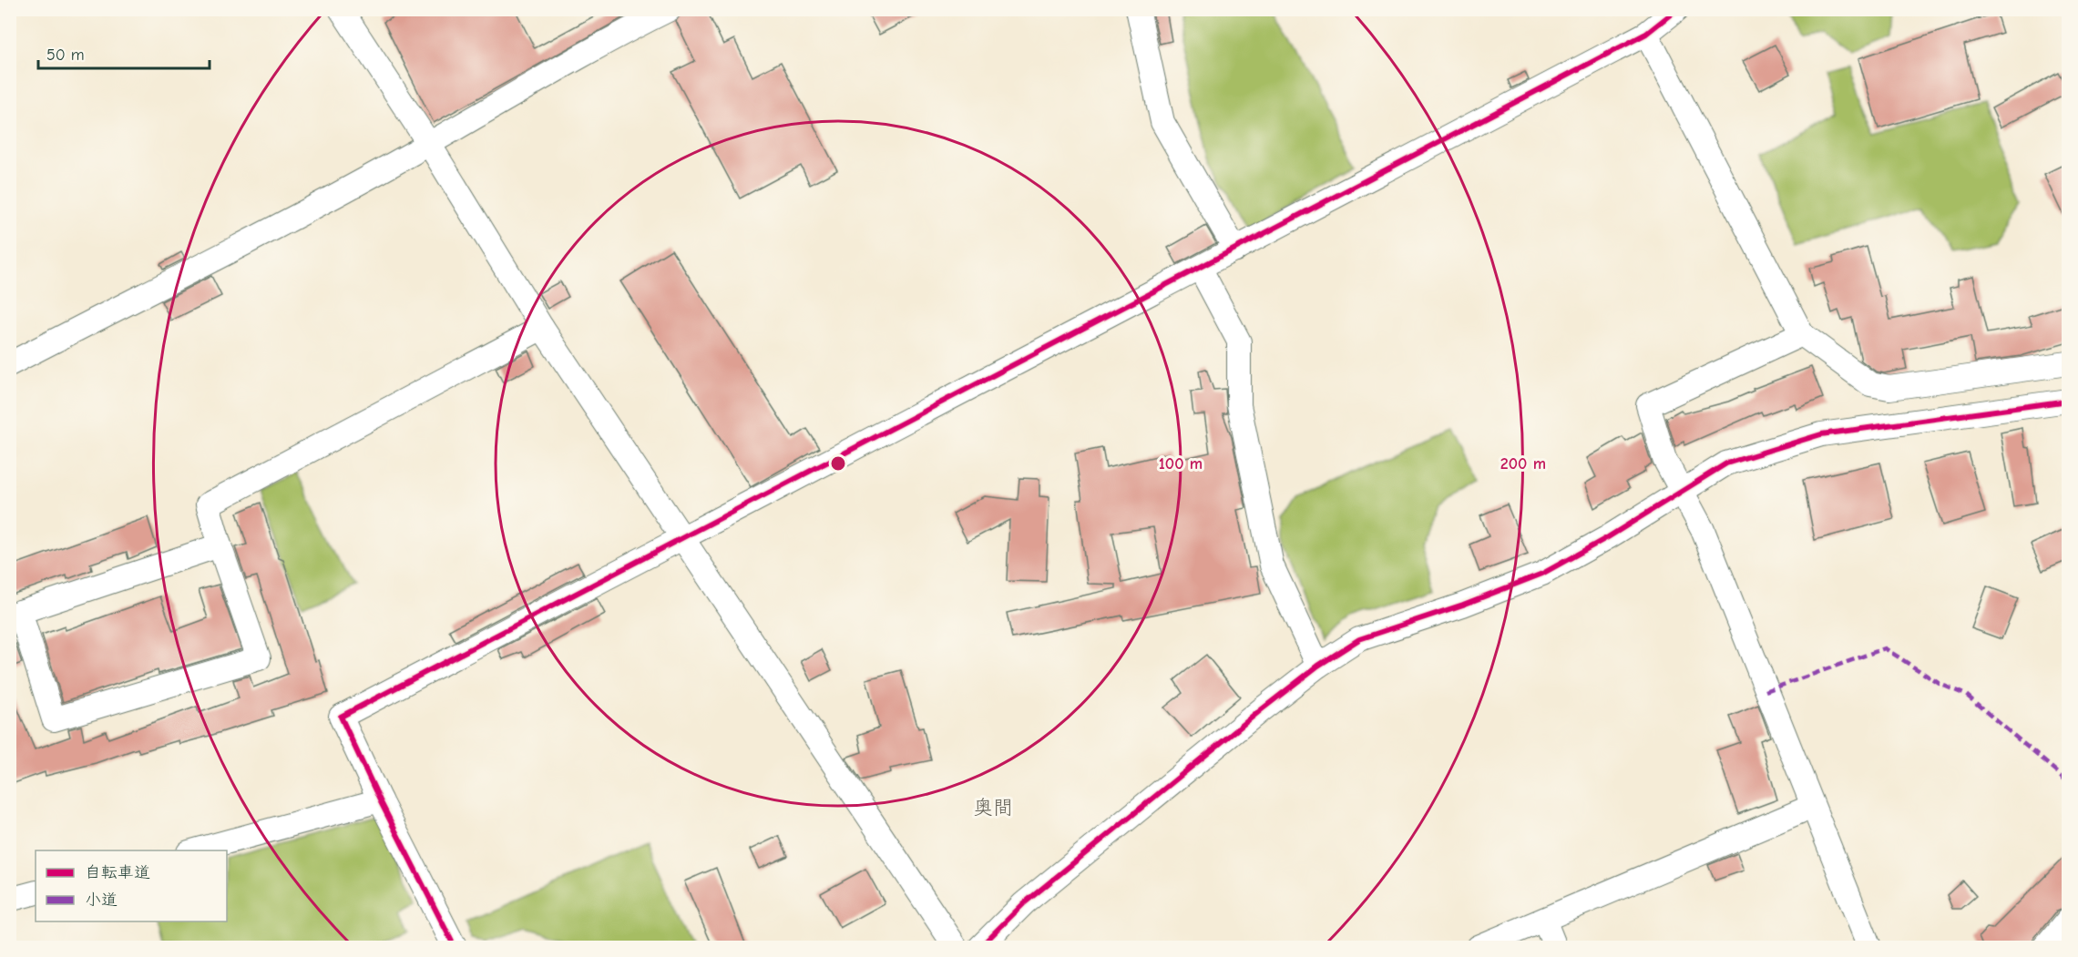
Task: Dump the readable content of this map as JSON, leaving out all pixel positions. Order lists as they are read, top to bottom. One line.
{"districts":["奥間"],"legend":["自転車道","小道"],"scale_bar":"50 m","rings":["100 m","200 m"]}
